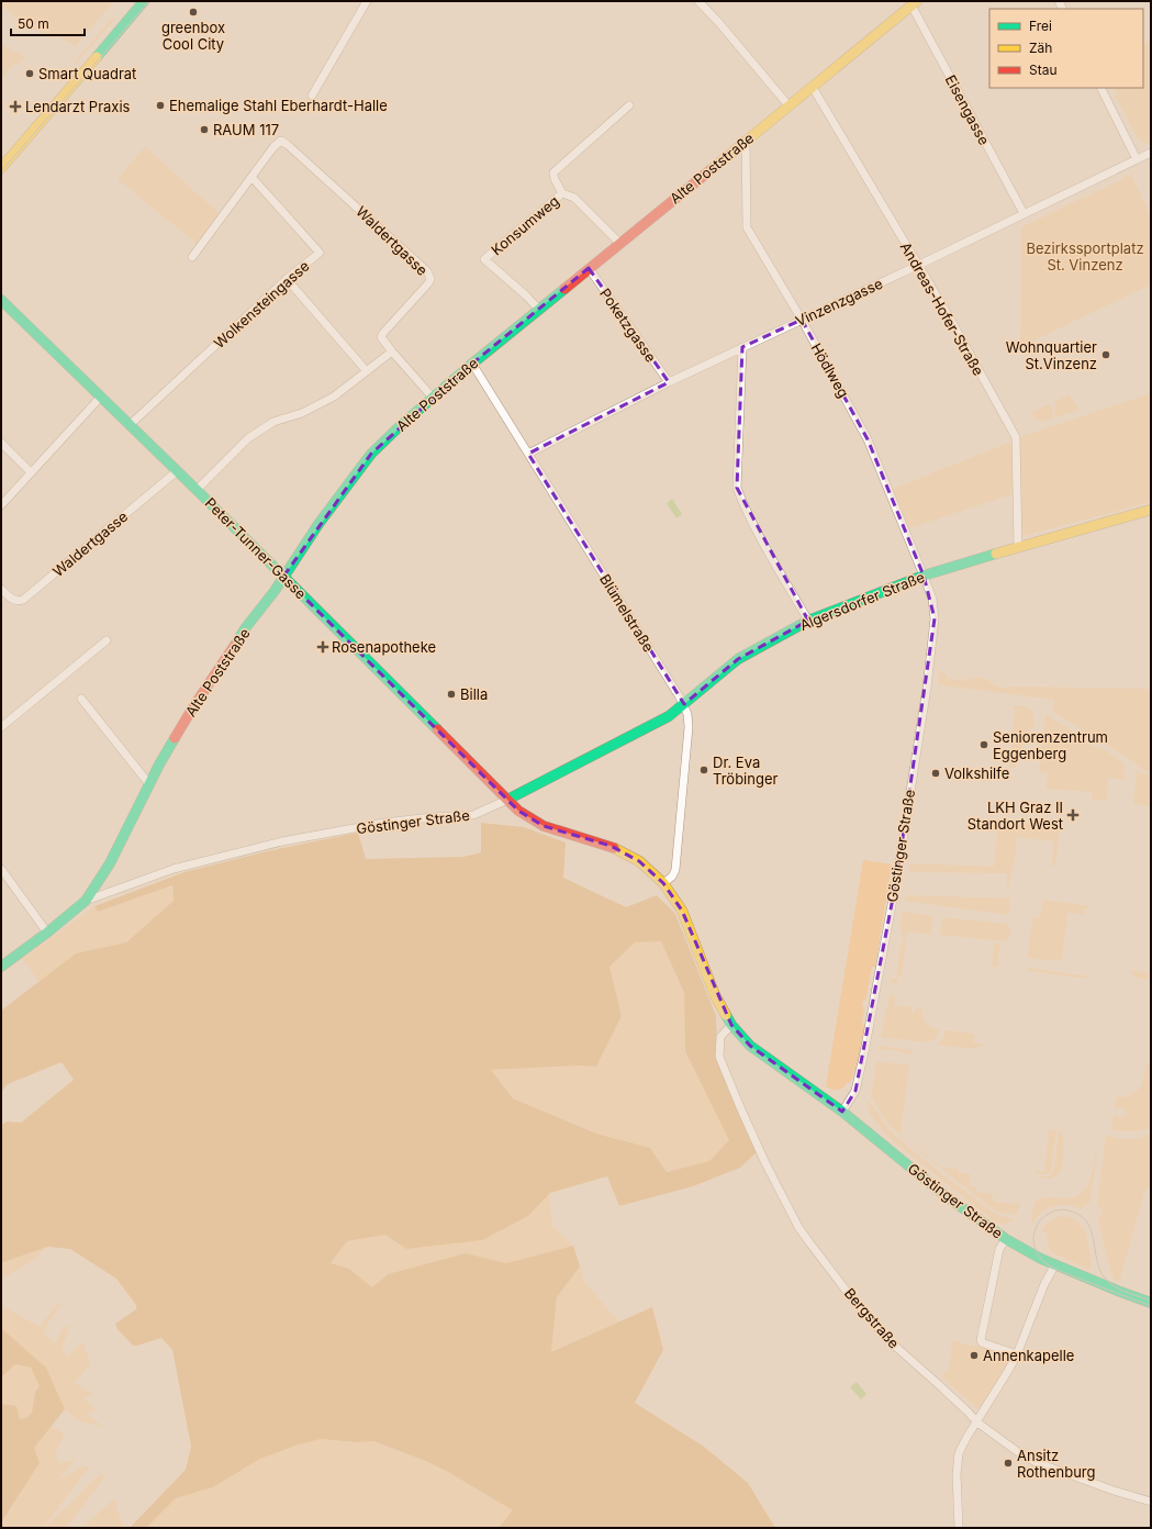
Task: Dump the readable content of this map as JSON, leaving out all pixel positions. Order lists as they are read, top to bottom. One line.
{"streets":{"main road":["Alte Poststraße","Peter-Tunner-Gasse","Algersdorfer Straße","Göstinger Straße"],"street":["Eisengasse","Konsumweg","Waldertgasse","Vinzenzgasse","Wolkensteingasse","Andreas-Hofer-Straße","Poketzgasse","Hödlweg","Blümelstraße","Bergstraße"]},"crossings":[["Eisengasse","Alte Poststraße"],["Eisengasse","Vinzenzgasse"],["Alte Poststraße","Konsumweg"],["Alte Poststraße","Waldertgasse"],["Alte Poststraße","Andreas-Hofer-Straße"],["Alte Poststraße","Poketzgasse"],["Alte Poststraße","Hödlweg"],["Alte Poststraße","Peter-Tunner-Gasse"],["Alte Poststraße","Blümelstraße"],["Alte Poststraße","Göstinger Straße"],["Waldertgasse","Wolkensteingasse"],["Waldertgasse","Peter-Tunner-Gasse"],["Vinzenzgasse","Andreas-Hofer-Straße"],["Vinzenzgasse","Poketzgasse"],["Vinzenzgasse","Hödlweg"],["Vinzenzgasse","Blümelstraße"],["Wolkensteingasse","Peter-Tunner-Gasse"],["Andreas-Hofer-Straße","Algersdorfer Straße"],["Hödlweg","Algersdorfer Straße"],["Hödlweg","Göstinger Straße"],["Peter-Tunner-Gasse","Algersdorfer Straße"],["Peter-Tunner-Gasse","Göstinger Straße"],["Algersdorfer Straße","Blümelstraße"],["Algersdorfer Straße","Göstinger Straße"],["Blümelstraße","Göstinger Straße"],["Göstinger Straße","Bergstraße"]],"parks":["Bezirkssportplatz St. Vinzenz"],"places":{"other":["greenbox Cool City","Smart Quadrat","Ehemalige Stahl Eberhardt-Halle","RAUM 117","Wohnquartier St.Vinzenz","Billa","Seniorenzentrum Eggenberg","Dr. Eva Tröbinger","Volkshilfe","Annenkapelle","Ansitz Rothenburg"],"health":["Lendarzt Praxis","Rosenapotheke","LKH Graz II Standort West"]},"legend":["Frei","Zäh","Stau"],"scale_bar":"50 m"}
